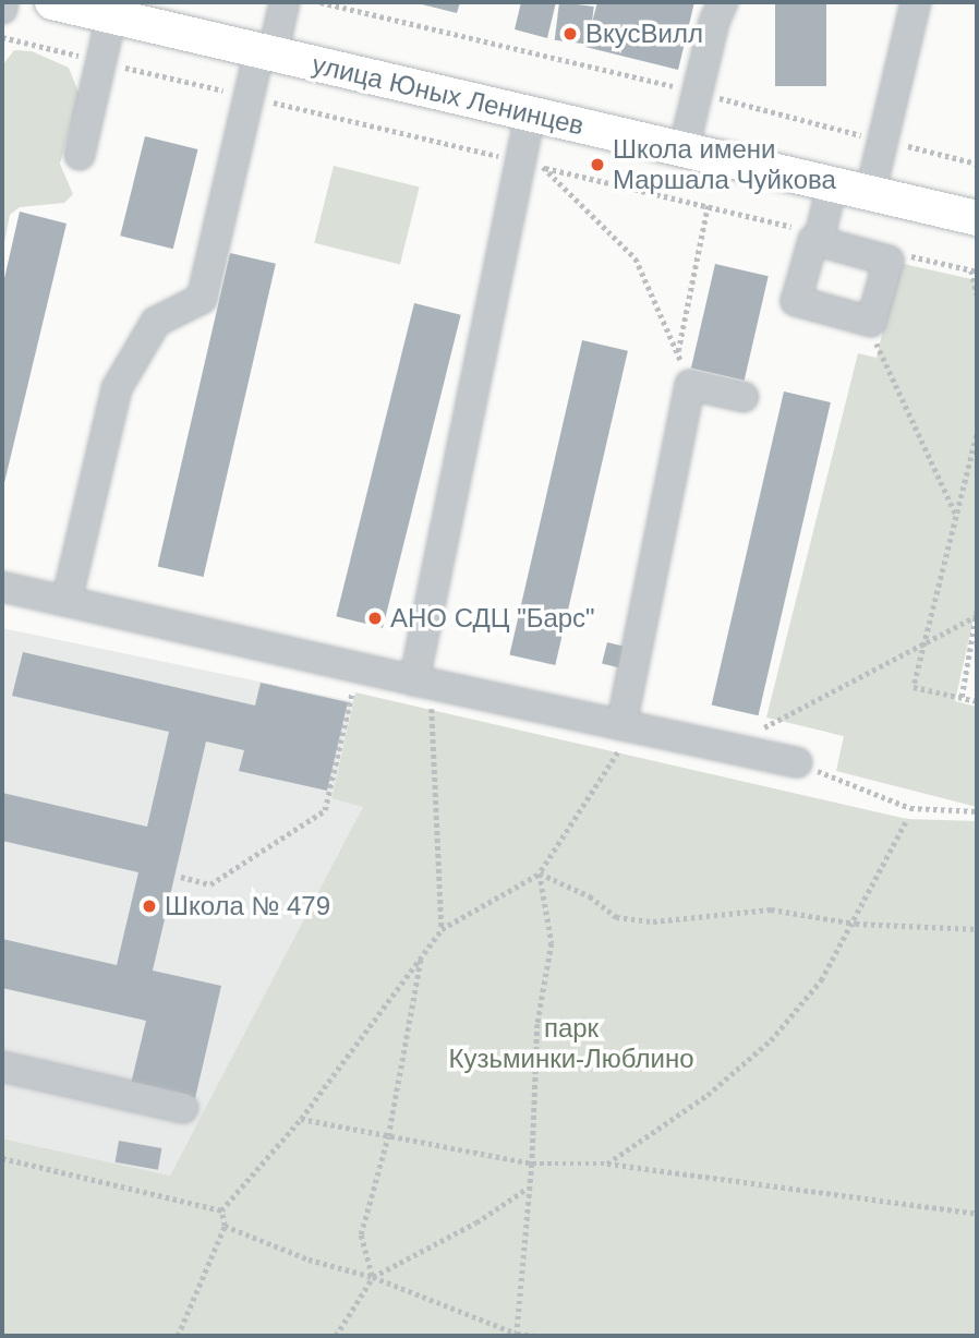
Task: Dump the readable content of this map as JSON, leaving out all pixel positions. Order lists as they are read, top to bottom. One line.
{"streets":{"main road":["улица Юных Ленинцев"]},"parks":["парк Кузьминки-Люблино"],"places":["ВкусВилл","Школа имени Маршала Чуйкова","АНО СДЦ \"Барс\"","Школа № 479"]}
